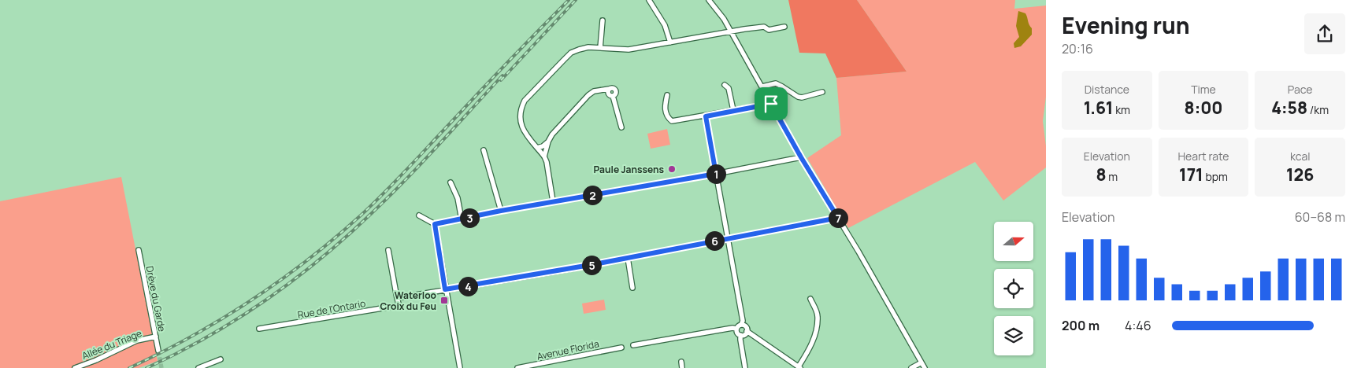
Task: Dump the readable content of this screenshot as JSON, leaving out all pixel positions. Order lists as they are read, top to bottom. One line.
{"streets":{"street":["Drève du Garde","Rue de l'Ontario","Allée du Triage","Avenue Florida"]},"crossings":[["Drève du Garde","Allée du Triage"]],"places":{"other":["Paule Janssens"],"transit":["Waterloo Croix du Feu"]},"north":"right","page":{"heading":["Evening run","20:16"],"stats":[["Distance","1.61 km"],["Time","8:00"],["Pace","4:58 /km"],["Elevation","8 m"],["Heart rate","171 bpm"],["kcal","126"]],"pins":["1","2","3","7","6","5","4"],"chart":["Elevation","60–68 m"],"list":[{"name":"200 m","note":"4:46"}]}}
